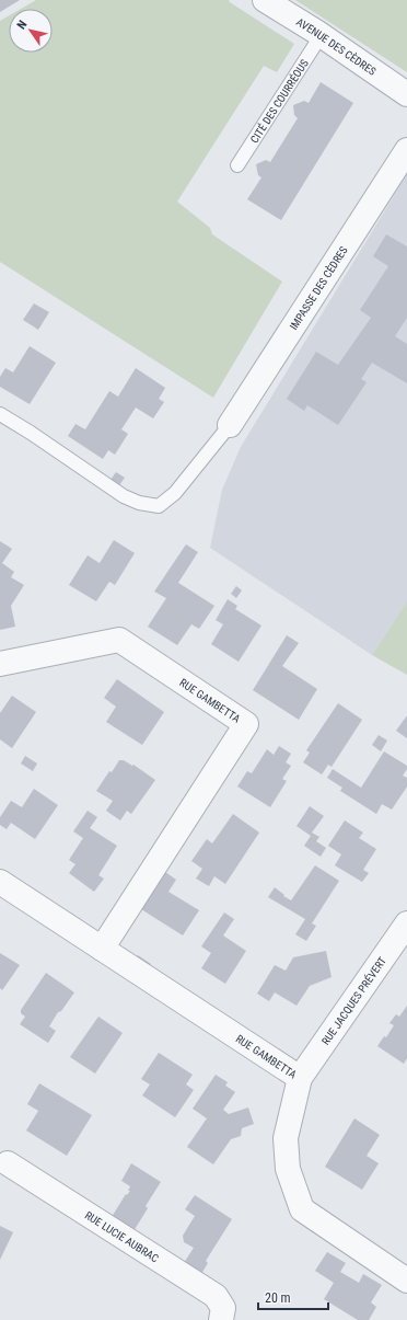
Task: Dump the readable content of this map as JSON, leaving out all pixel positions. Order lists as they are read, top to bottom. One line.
{"streets":{"street":["AVENUE DES CÈDRES","IMPASSE DES CÈDRES","RUE GAMBETTA","RUE JACQUES PRÉVERT","RUE LUCIE AUBRAC"],"lane":["CITÉ DES COURRÉOUS"]},"crossings":[["AVENUE DES CÈDRES","CITÉ DES COURRÉOUS"],["RUE GAMBETTA","RUE JACQUES PRÉVERT"]],"scale_bar":"20 m","north":"top left"}
